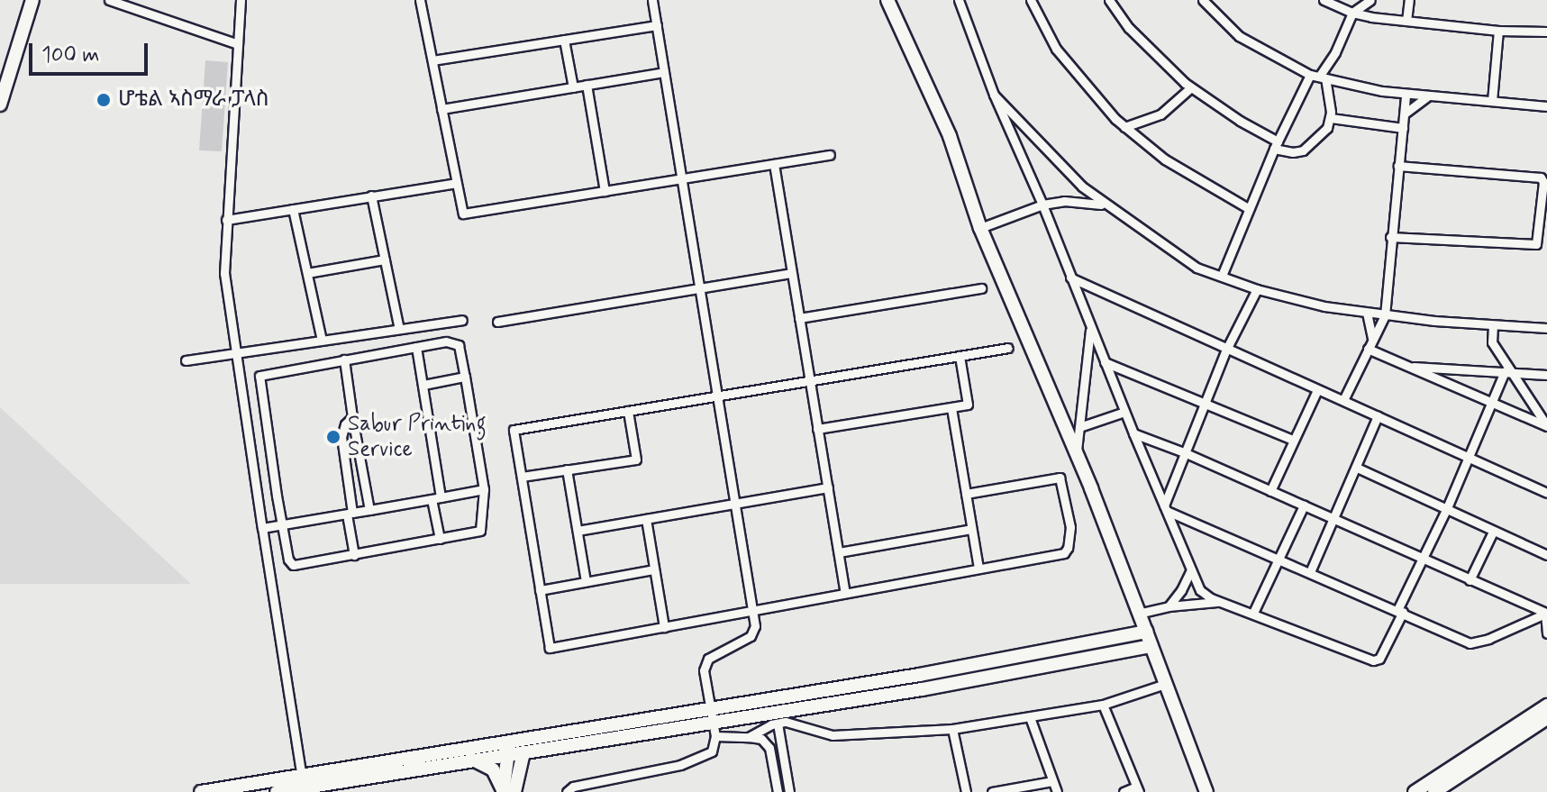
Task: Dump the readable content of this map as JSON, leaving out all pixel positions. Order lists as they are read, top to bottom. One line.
{"places":["ሆቴል ኣስማራ ፓላስ","Sabur Printing Service"],"scale_bar":"100 m"}
